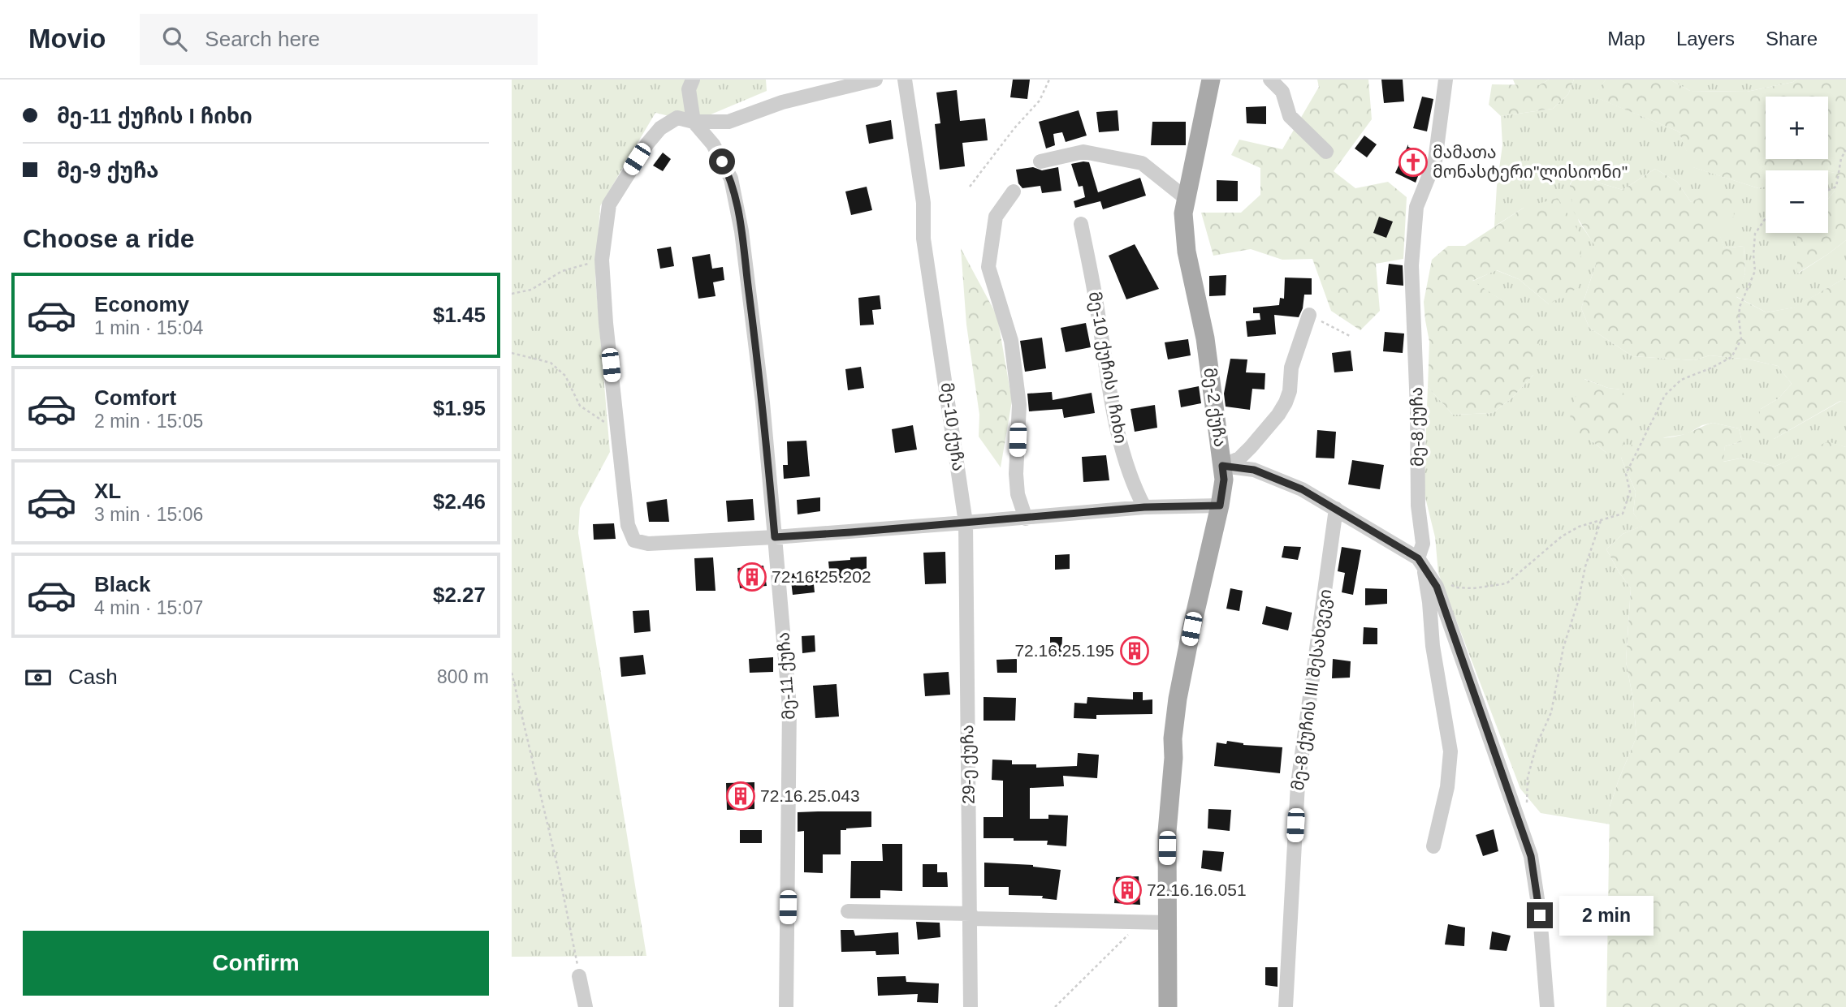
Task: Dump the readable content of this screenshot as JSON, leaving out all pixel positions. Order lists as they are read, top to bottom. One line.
{"streets":{"main road":["მე-2 ქუჩა"],"street":["მე-10 ქუჩის I ჩიხი","მე-10 ქუჩა","მე-8 ქუჩა","მე-11 ქუჩა","მე-8 ქუჩის III შესახვევი","29-ე ქუჩა"]},"crossings":[["მე-10 ქუჩა","29-ე ქუჩა"]],"places":{"church":["მამათა მონასტერი\"ლისიონი\""],"building":["72.16.25.202","72.16.25.195","72.16.25.043","72.16.16.051"]},"page":{"header":"Movio","search":"Search here","nav":["Map","Layers","Share"],"banner":["მე-11 ქუჩის I ჩიხი","მე-9 ქუჩა"],"map_buttons":["+","−"],"heading":"Choose a ride","list":[{"name":"Economy","note":"1 min · 15:04","value":"$1.45"},{"name":"Comfort","note":"2 min · 15:05","value":"$1.95"},{"name":"XL","note":"3 min · 15:06","value":"$2.46"},{"name":"Black","note":"4 min · 15:07","value":"$2.27"}],"pay":["Cash","800 m"],"bubble":"2 min","buttons":"Confirm"}}
